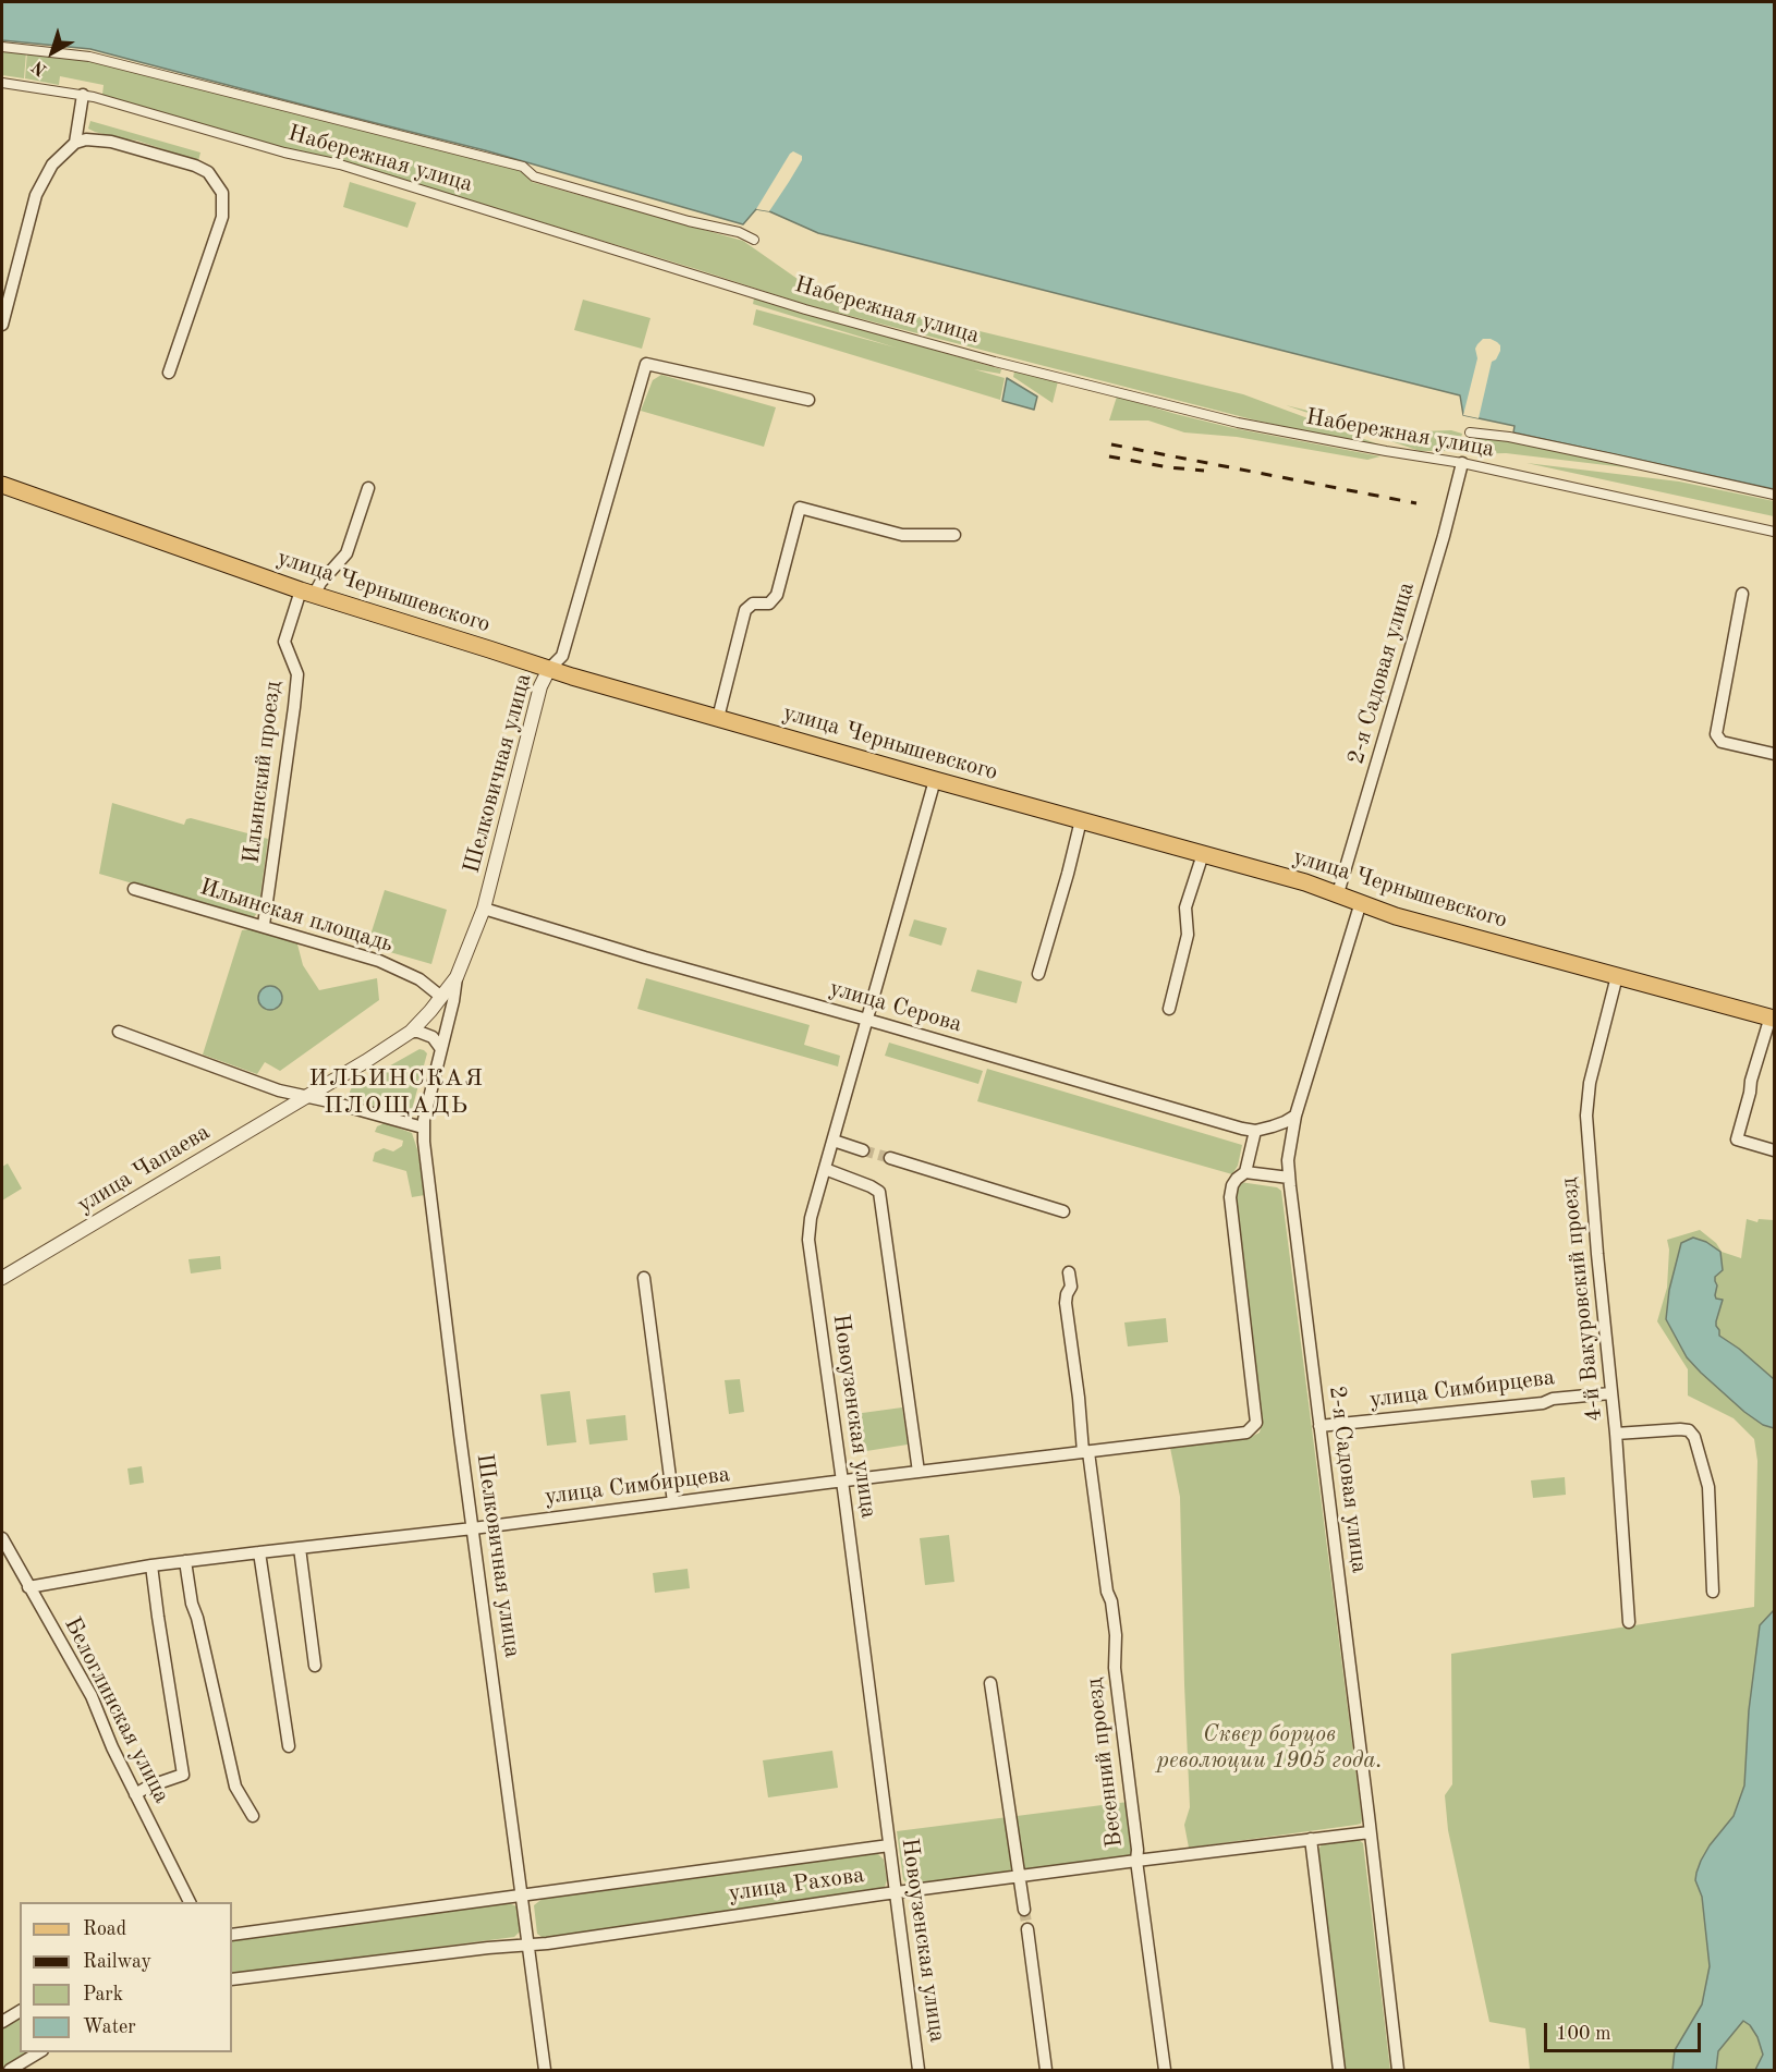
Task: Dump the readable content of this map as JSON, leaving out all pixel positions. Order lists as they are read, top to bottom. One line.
{"streets":{"main road":["улица Чернышевского"],"street":["Набережная улица","2-я Садовая улица","Ильинский проезд","Шелковичная улица","Ильинская площадь","улица Серова","улица Чапаева","4-й Вакуровский проезд","улица Симбирцева","Новоузенская улица","Белоглинская улица","Весенний проезд","улица Рахова"]},"crossings":[["Набережная улица","2-я Садовая улица"],["улица Чернышевского","2-я Садовая улица"],["улица Чернышевского","Ильинский проезд"],["улица Чернышевского","Шелковичная улица"],["улица Чернышевского","4-й Вакуровский проезд"],["улица Чернышевского","Новоузенская улица"],["2-я Садовая улица","улица Симбирцева"],["2-я Садовая улица","улица Рахова"],["Ильинский проезд","Ильинская площадь"],["Шелковичная улица","улица Серова"],["Шелковичная улица","улица Симбирцева"],["Шелковичная улица","улица Рахова"],["улица Серова","Новоузенская улица"],["4-й Вакуровский проезд","улица Симбирцева"],["улица Симбирцева","Новоузенская улица"],["улица Симбирцева","Белоглинская улица"],["улица Симбирцева","Весенний проезд"],["Новоузенская улица","улица Рахова"],["Весенний проезд","улица Рахова"]],"districts":["ИЛЬИНСКАЯ ПЛОЩАДЬ"],"parks":["Сквер борцов революции 1905 года."],"legend":["Road","Railway","Park","Water"],"scale_bar":"100 m","north":"bottom left"}
